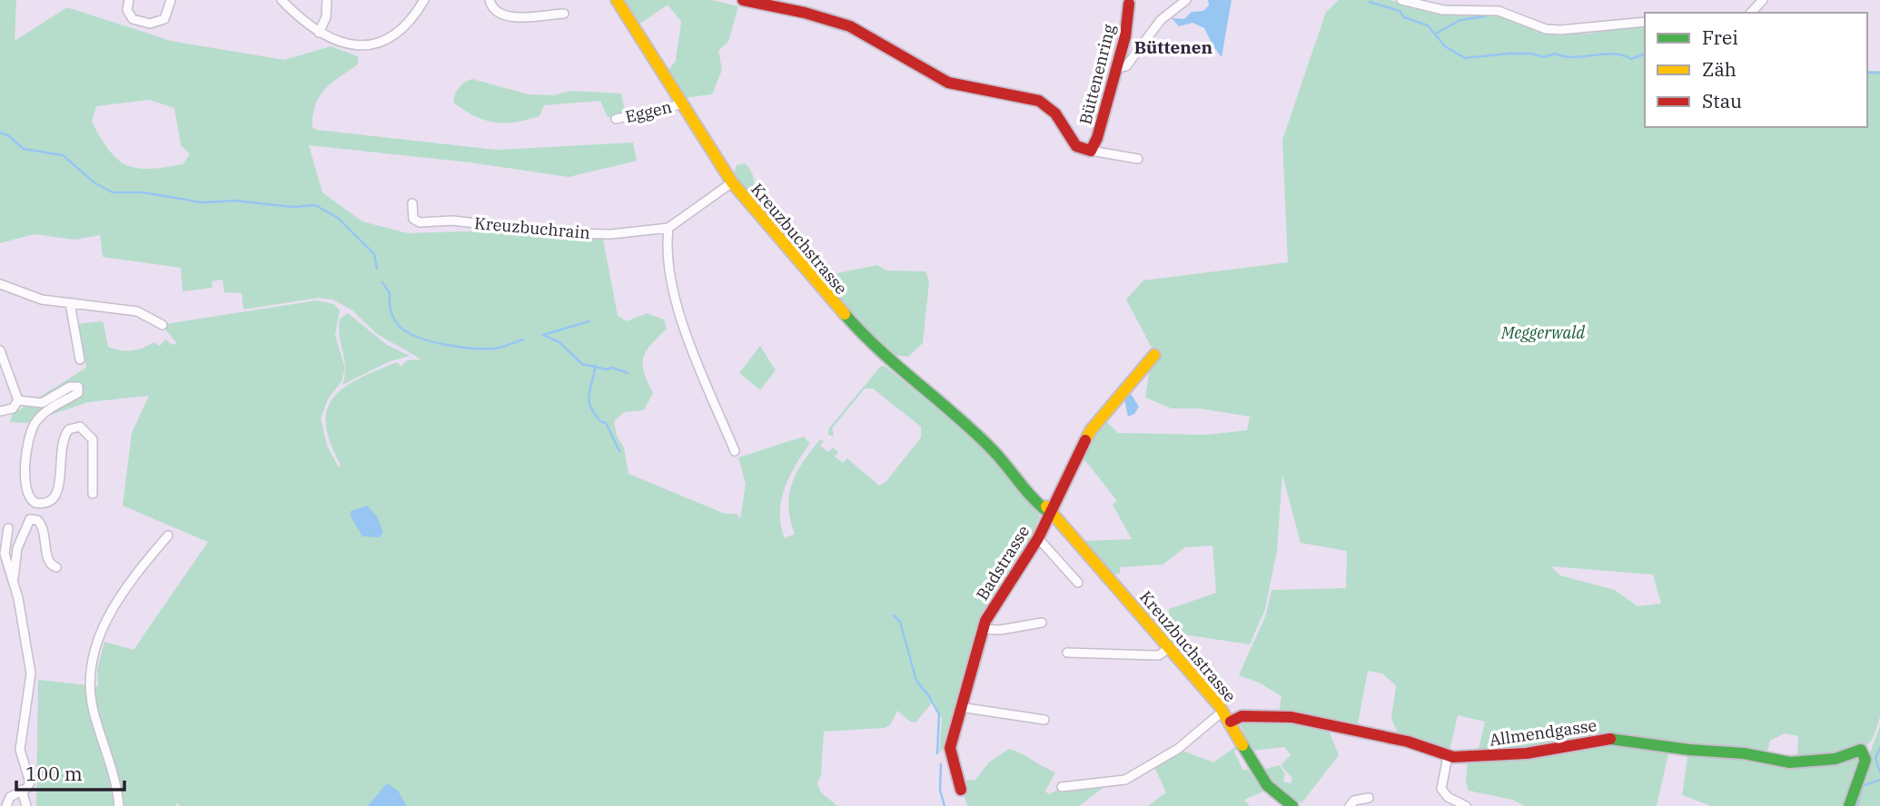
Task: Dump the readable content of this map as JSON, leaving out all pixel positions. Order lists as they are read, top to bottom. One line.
{"streets":{"street":["Büttenenring","Eggen","Kreuzbuchrain","Kreuzbuchstrasse","Badstrasse","Allmendgasse"]},"crossings":[["Eggen","Kreuzbuchstrasse"],["Kreuzbuchstrasse","Badstrasse"],["Kreuzbuchstrasse","Allmendgasse"]],"districts":["Büttenen"],"parks":["Meggerwald"],"legend":["Frei","Zäh","Stau"],"scale_bar":"100 m"}
